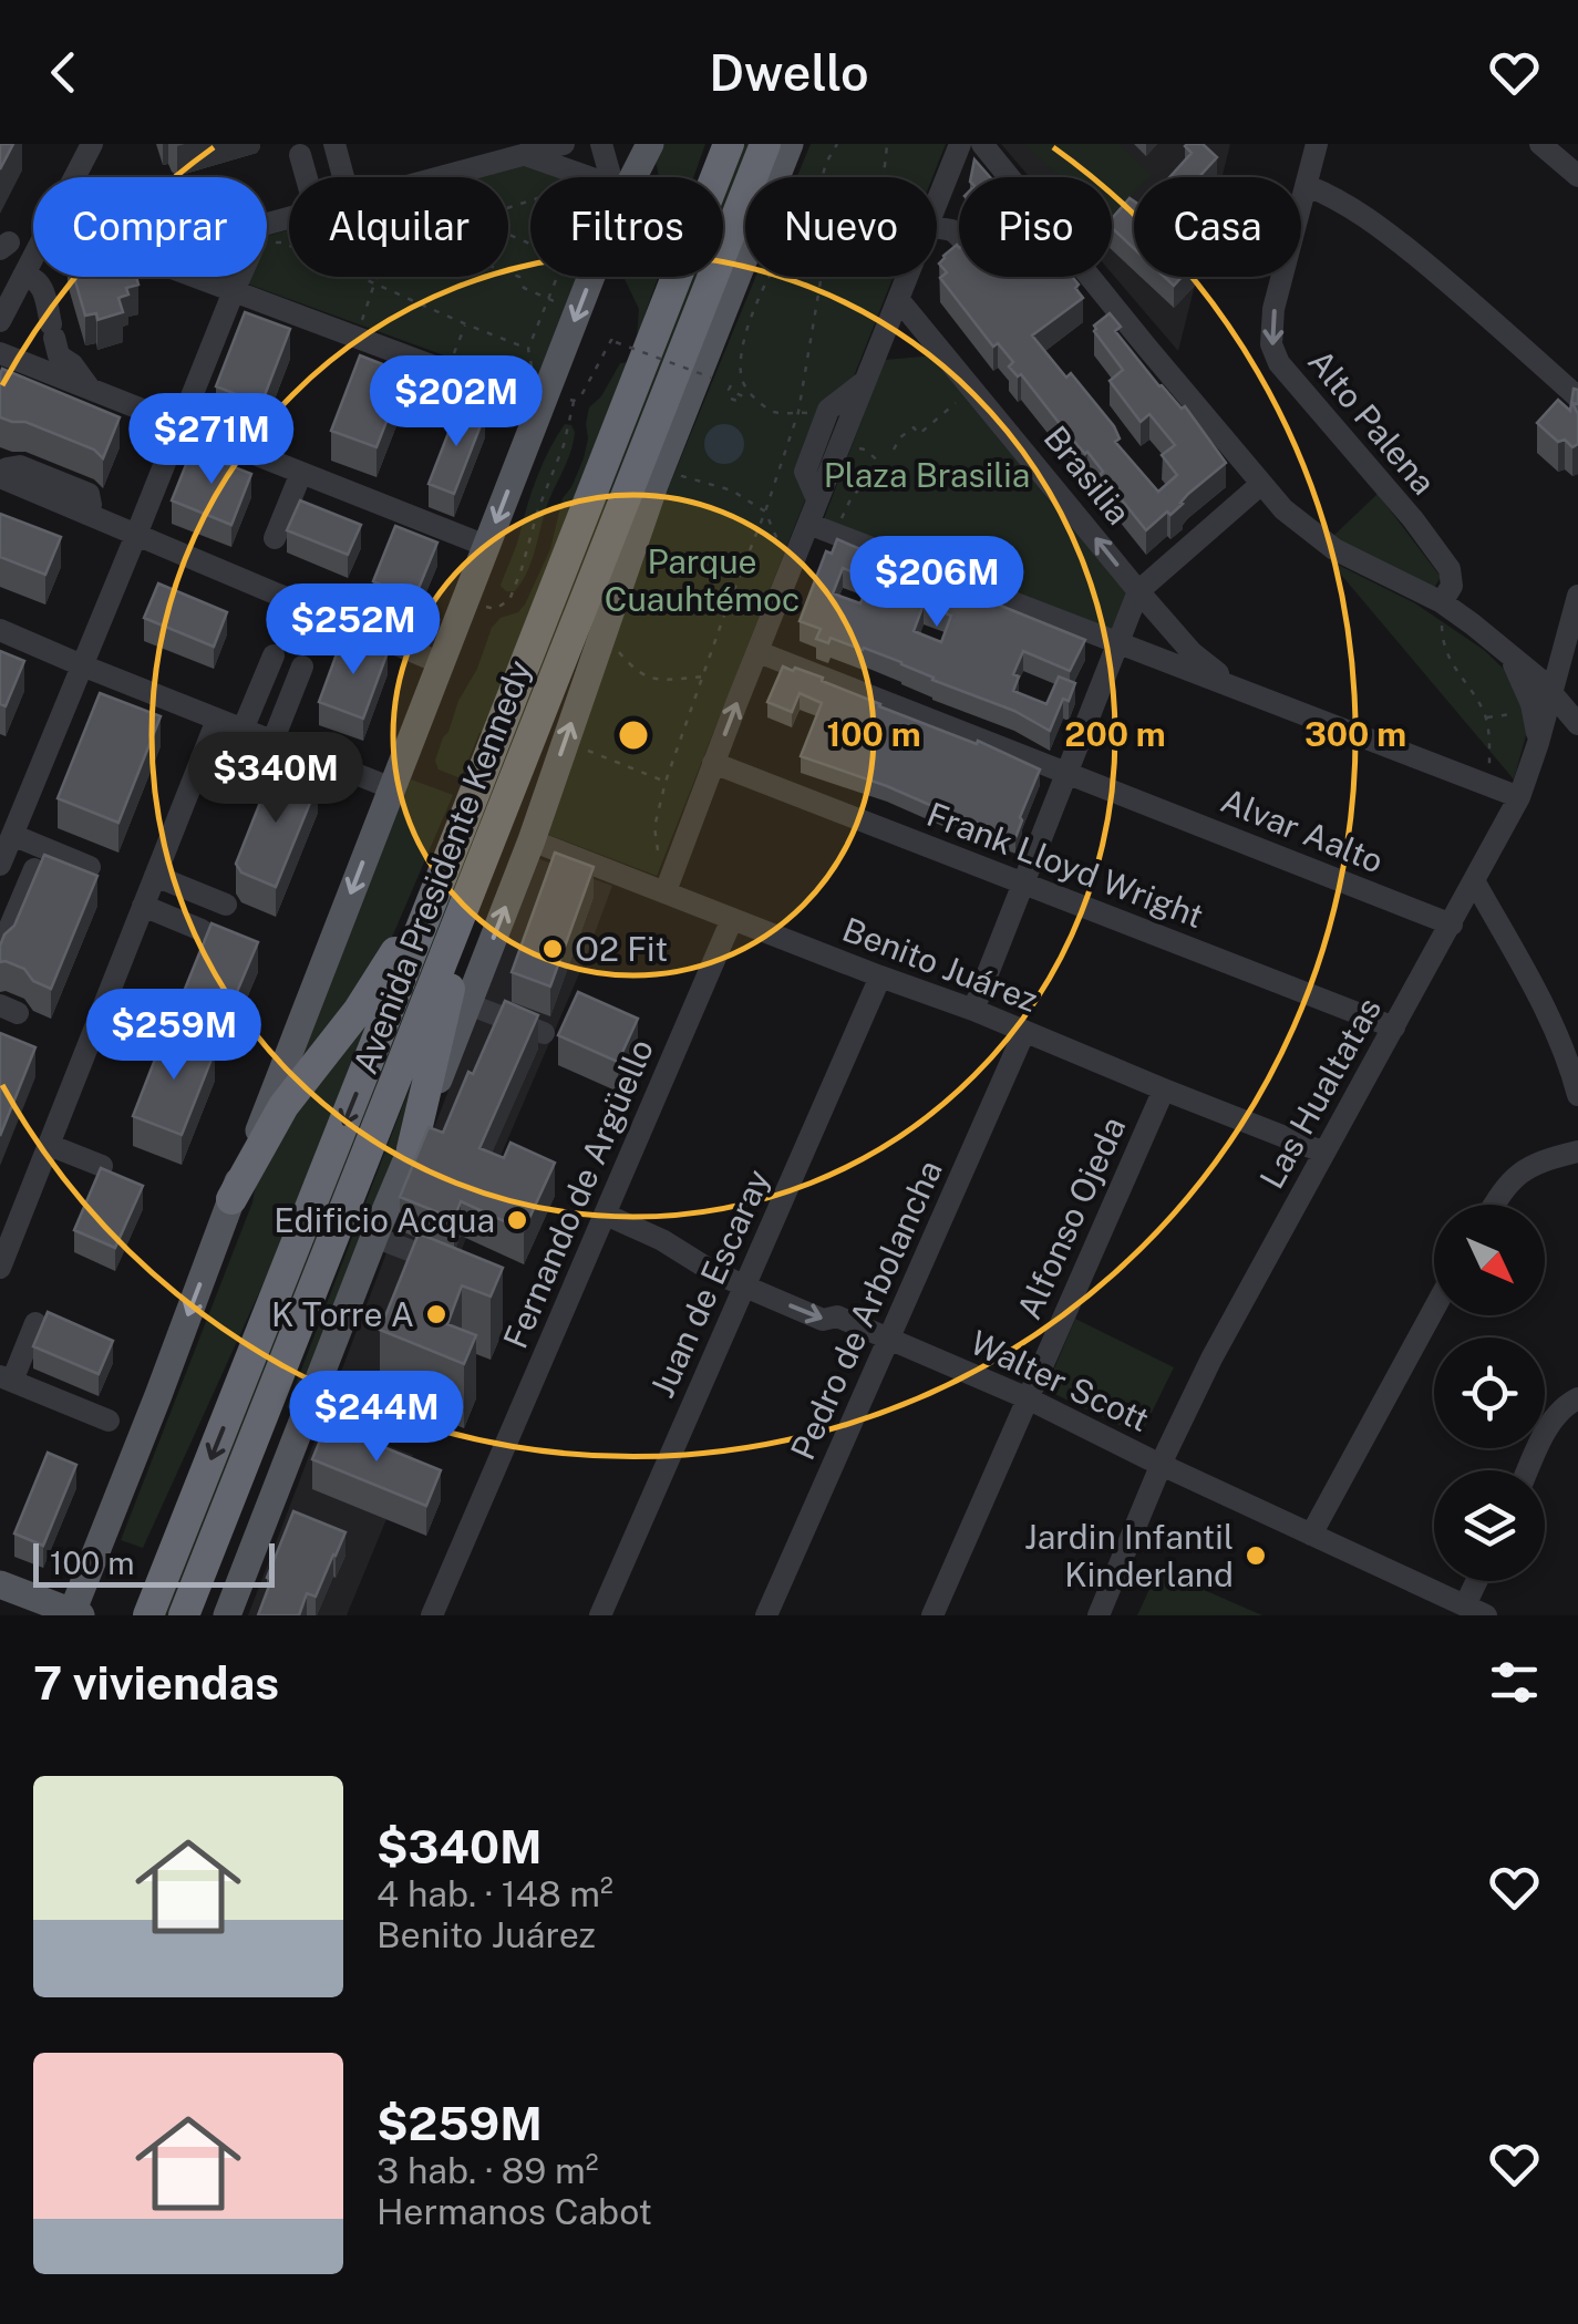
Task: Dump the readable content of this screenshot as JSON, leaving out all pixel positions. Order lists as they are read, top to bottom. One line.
{"streets":{"highway":["Avenida Presidente Kennedy"],"street":["Alto Palena","Brasilia","Alvar Aalto","Frank Lloyd Wright","Benito Juárez","Las Hualtatas","Fernando de Argüello","Alfonso Ojeda","Juan de Escaray","Pedro de Arbolancha","Walter Scott"]},"crossings":[["Brasilia","Las Hualtatas"],["Alvar Aalto","Las Hualtatas"],["Frank Lloyd Wright","Las Hualtatas"],["Benito Juárez","Las Hualtatas"],["Benito Juárez","Fernando de Argüello"],["Benito Juárez","Alfonso Ojeda"],["Benito Juárez","Juan de Escaray"],["Benito Juárez","Pedro de Arbolancha"],["Las Hualtatas","Walter Scott"],["Fernando de Argüello","Walter Scott"],["Alfonso Ojeda","Walter Scott"],["Juan de Escaray","Walter Scott"],["Pedro de Arbolancha","Walter Scott"]],"parks":["Plaza Brasilia","Parque Cuauhtémoc"],"places":["O2 Fit","Edificio Acqua","K Torre A","Jardin Infantil Kinderland"],"scale_bar":"100 m","north":"bottom right","page":{"header":"Dwello","chip":["Comprar","Alquilar","Filtros","Nuevo","Piso","Casa"],"price":["$202M","$271M","$206M","$252M","$340M","$259M","$244M"],"scale":"100 m","heading":"7 viviendas","list":[{"name":"$340M","note":"4 hab. · 148 m² · Benito Juárez"},{"name":"$259M","note":"3 hab. · 89 m² · Hermanos Cabot"}]},"rings":["100 m","200 m","300 m"]}
